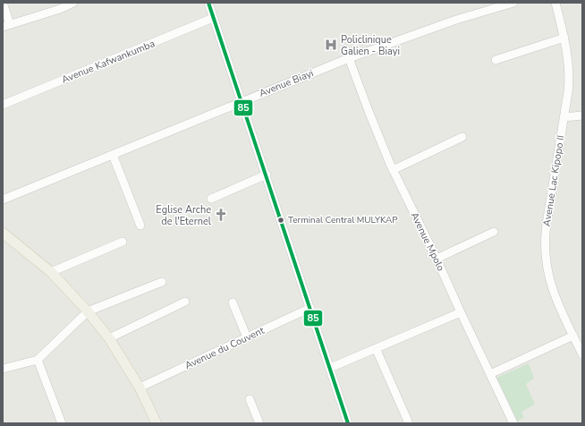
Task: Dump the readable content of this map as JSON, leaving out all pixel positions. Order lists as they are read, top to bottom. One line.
{"streets":{"street":["Avenue Kafwankumba","Avenue Biayi","Avenue Lac Kipopo II","Avenue Mpolo","Avenue du Couvent"]},"crossings":[["Avenue Biayi","Avenue Mpolo"]],"places":{"hospital":["Policlinique Galien - Biayi"],"church":["Eglise Arche de l'Eternel"],"other":["Terminal Central MULYKAP"]},"lines":["transit line 85"]}
